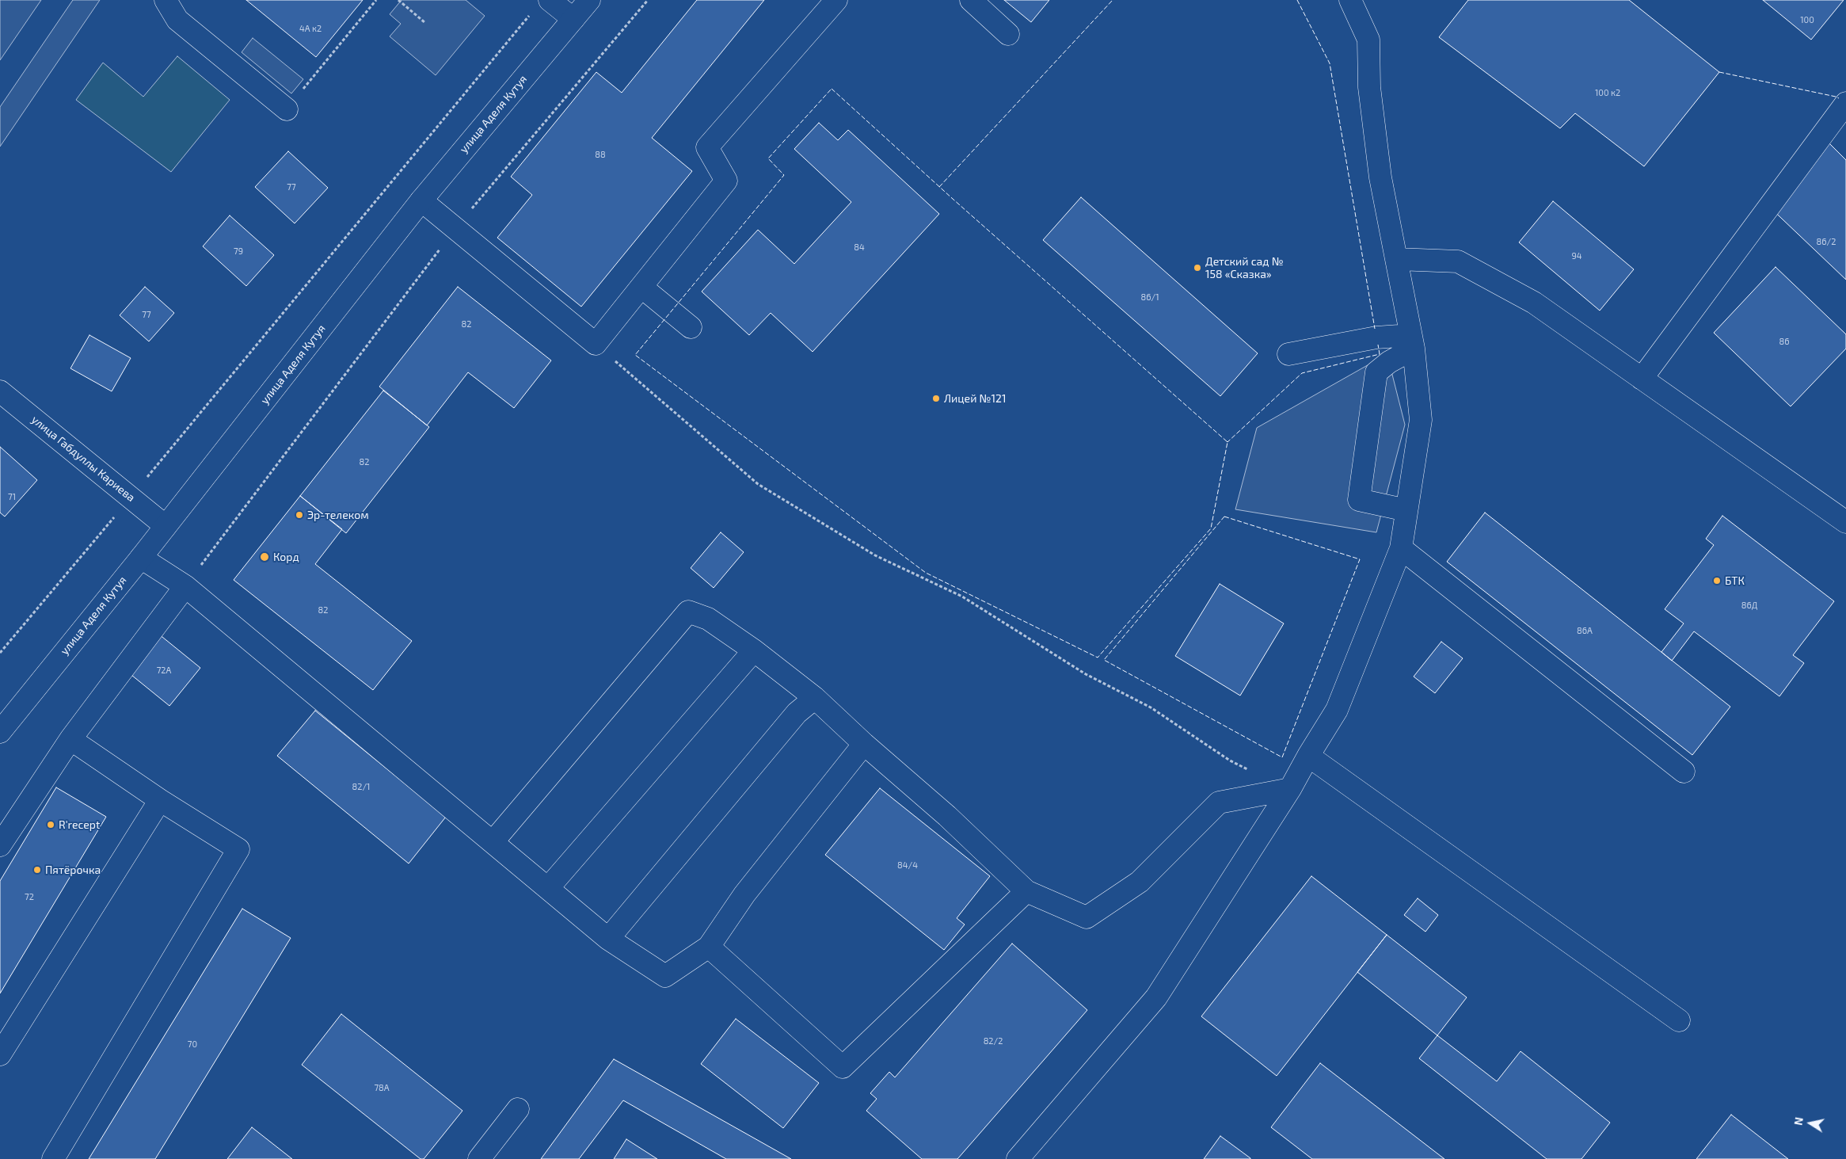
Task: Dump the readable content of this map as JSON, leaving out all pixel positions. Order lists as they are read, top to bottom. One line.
{"streets":{"street":["улица Аделя Кутуя","улица Габдуллы Кариева"]},"crossings":[["улица Аделя Кутуя","улица Габдуллы Кариева"]],"places":["Детский сад № 158 «Сказка»","Лицей №121","Эр-телеком","Корд","БТК","R'recept","Пятёрочка"],"house_numbers":["100","4А к2","100 к2","88","77","86/2","84","79","94","86/1","77","82","86","82","71","86Д","82","86А","72А","82/1","84/4","72","82/2","70","78А"],"north":"left"}
